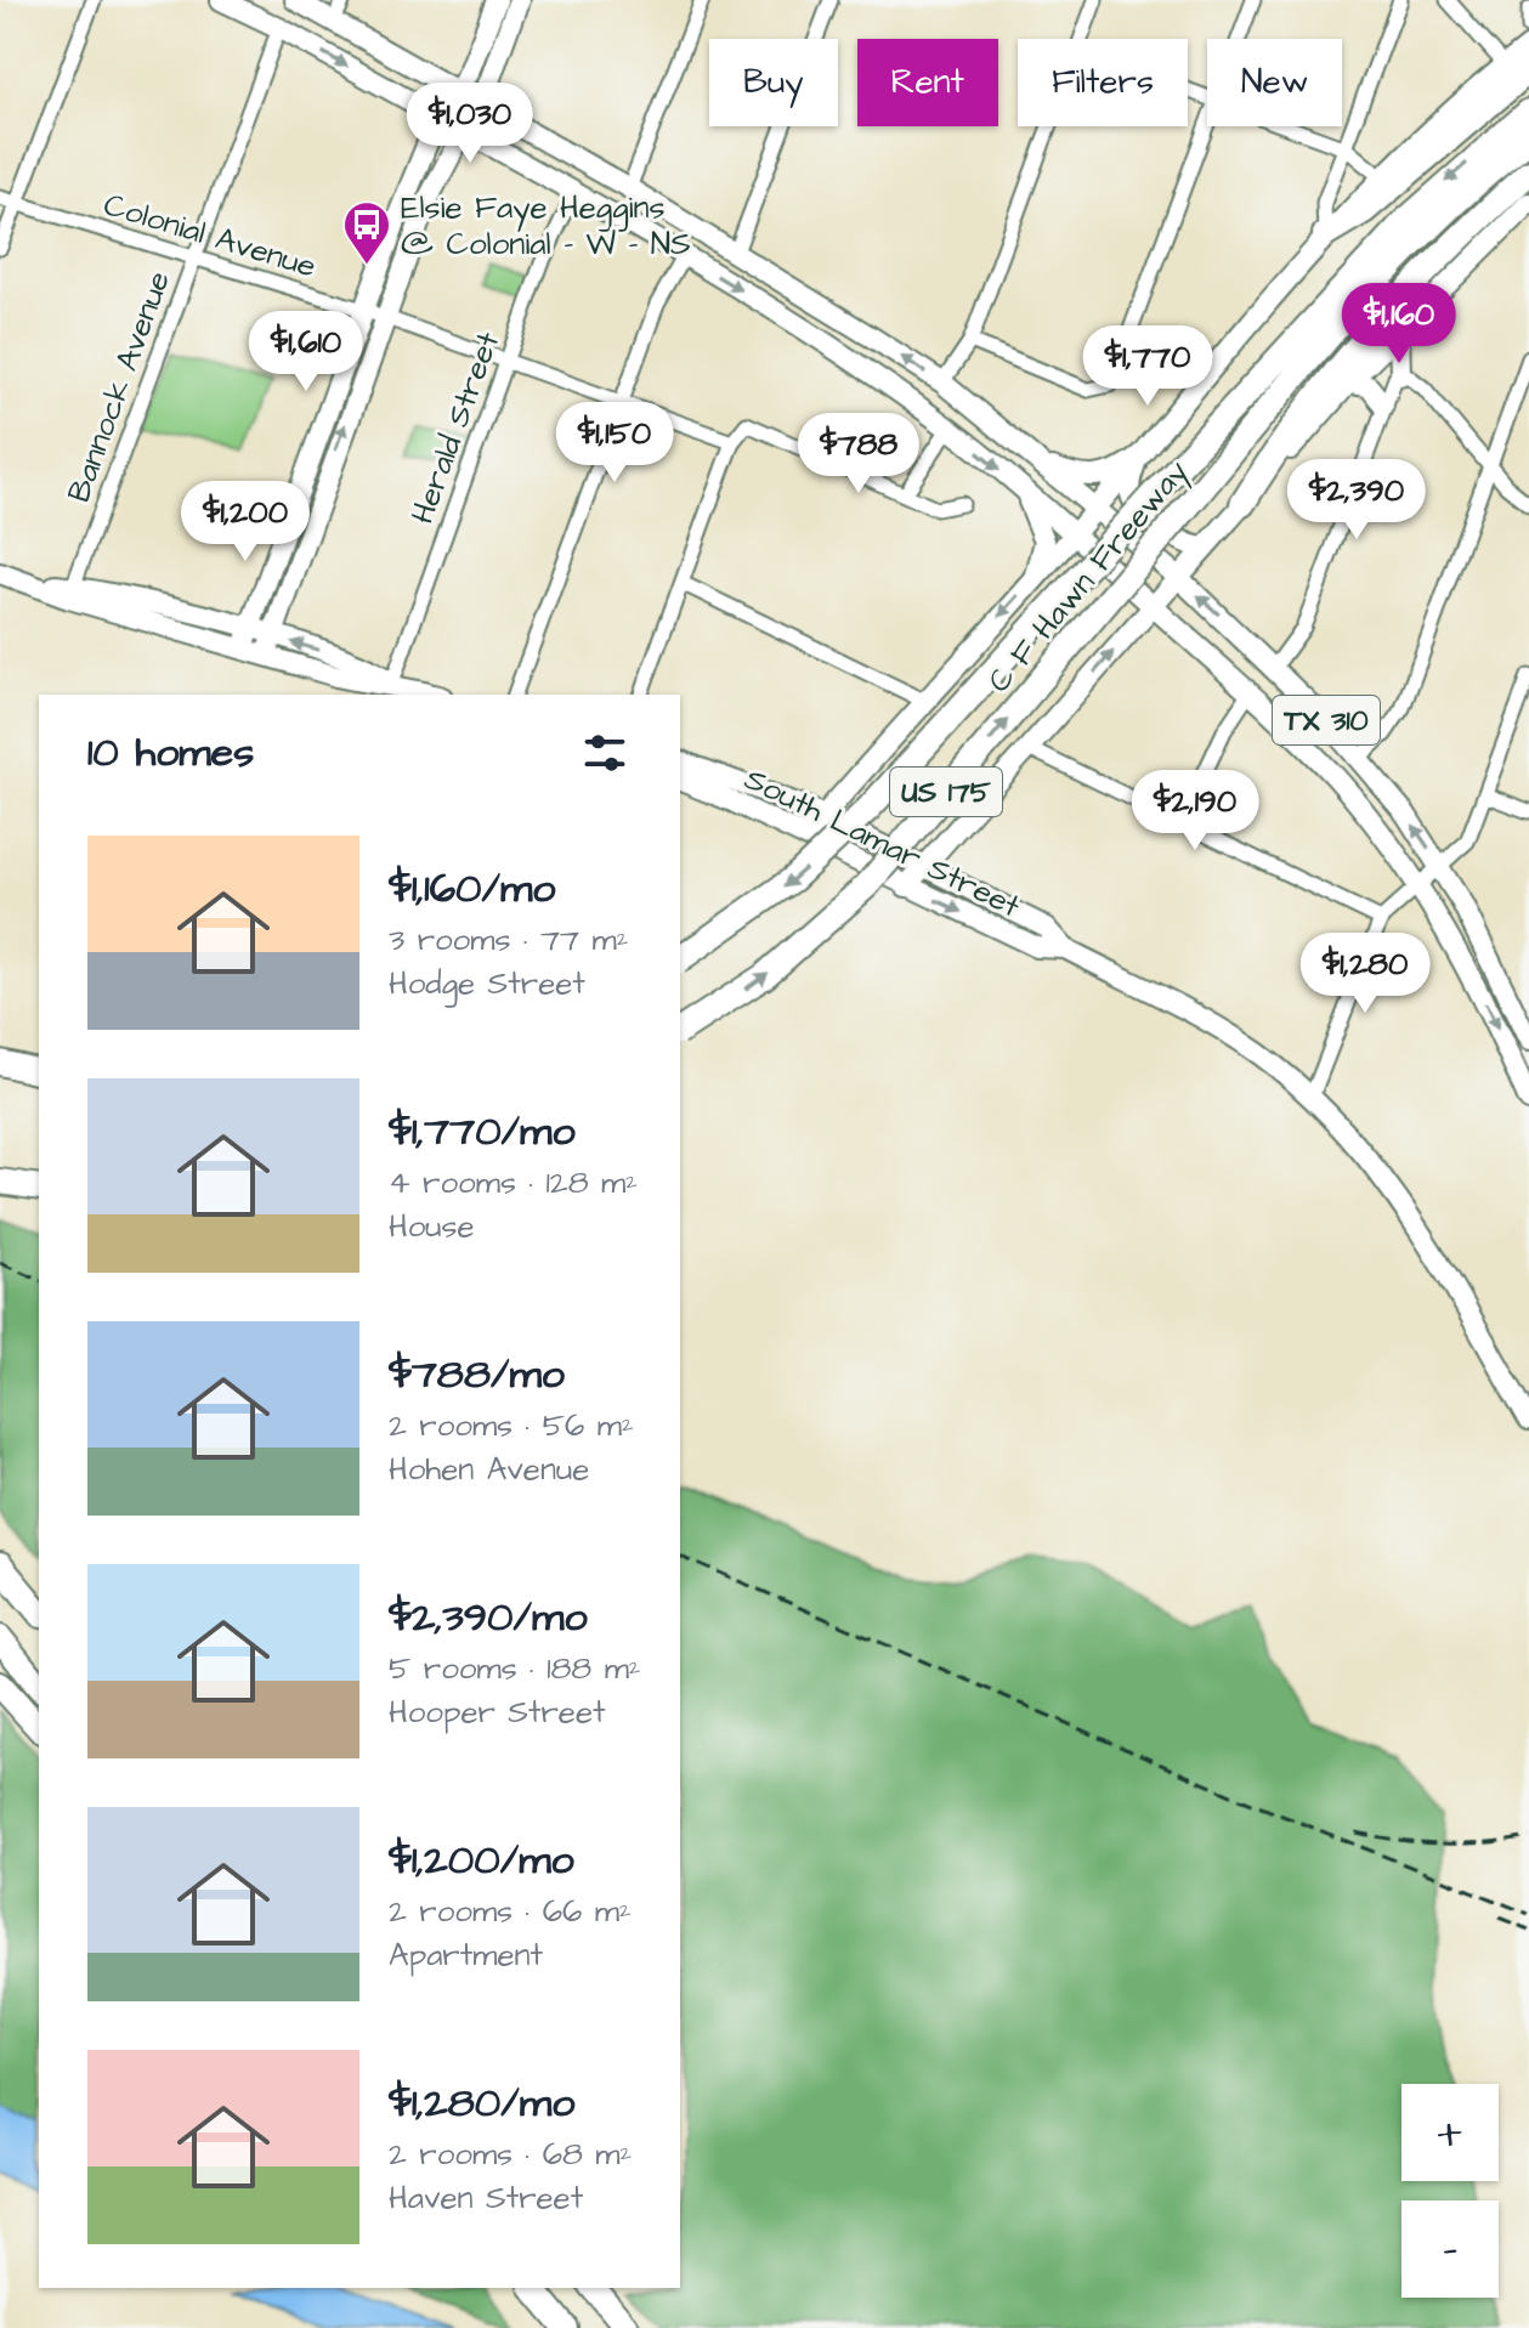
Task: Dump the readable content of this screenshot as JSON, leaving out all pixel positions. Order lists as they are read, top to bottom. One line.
{"streets":{"highway":["C F Hawn Freeway","US 175"],"main road":["TX 310","South Lamar Street"],"street":["Colonial Avenue","Bannock Avenue","Herald Street"]},"crossings":[["Colonial Avenue","Bannock Avenue"],["Colonial Avenue","Herald Street"],["Bannock Avenue","TX 310"],["Herald Street","TX 310"],["C F Hawn Freeway","TX 310"],["C F Hawn Freeway","South Lamar Street"]],"places":{"bus stop":["Elsie Faye Heggins @ Colonial - W - NS"]},"page":{"chip":["Buy","Rent","Filters","New"],"price":["$1,030","$1,160","$1,610","$1,770","$1,150","$788","$2,390","$1,200","$2,190","$1,280"],"heading":"10 homes","list":[{"name":"$1,160/mo","note":"3 rooms · 77 m² · Hodge Street"},{"name":"$1,770/mo","note":"4 rooms · 128 m² · House"},{"name":"$788/mo","note":"2 rooms · 56 m² · Hohen Avenue"},{"name":"$2,390/mo","note":"5 rooms · 188 m² · Hooper Street"},{"name":"$1,200/mo","note":"2 rooms · 66 m² · Apartment"},{"name":"$1,280/mo","note":"2 rooms · 68 m² · Haven Street"}],"map_buttons":["+","−"]}}
